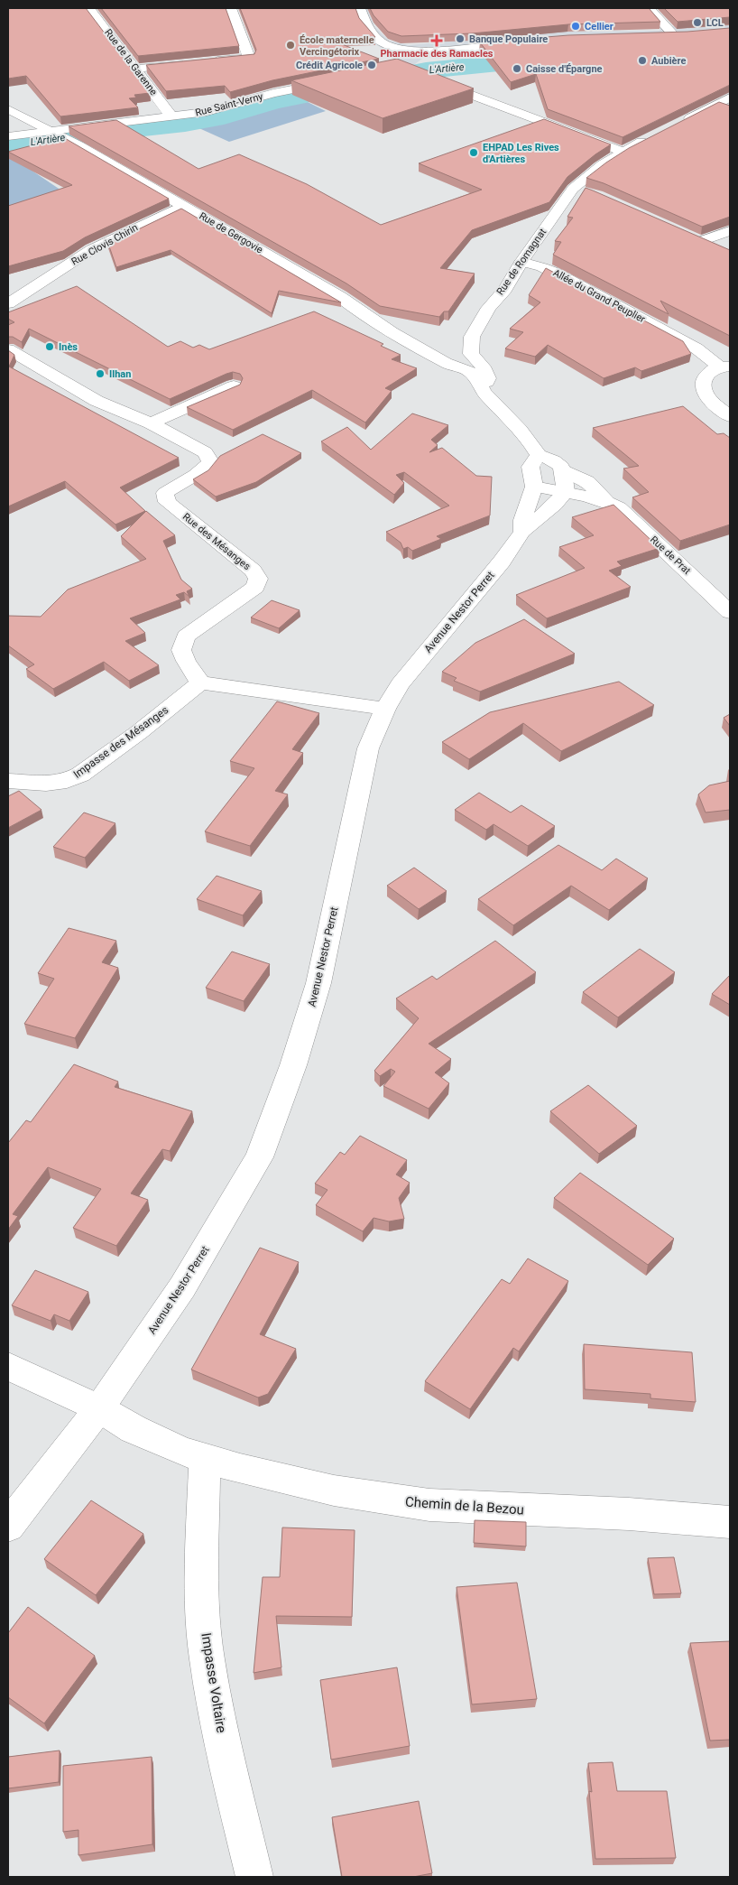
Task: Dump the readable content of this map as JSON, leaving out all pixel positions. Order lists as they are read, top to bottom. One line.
{"streets":{"street":["Rue de la Garenne","Rue Saint-Verny","Rue de Gergovie","Rue Clovis Chirin","Rue de Romagnat","Allée du Grand Peuplier","Rue des Mésanges","Rue de Prat","Avenue Nestor Perret","Impasse des Mésanges","Chemin de la Bezou","Impasse Voltaire"]},"crossings":[["Rue de la Garenne","Rue Saint-Verny"],["Rue Saint-Verny","Rue de Gergovie"],["Rue de Gergovie","Rue Clovis Chirin"],["Rue de Romagnat","Allée du Grand Peuplier"],["Rue des Mésanges","Impasse des Mésanges"],["Rue de Prat","Avenue Nestor Perret"],["Avenue Nestor Perret","Chemin de la Bezou"],["Chemin de la Bezou","Impasse Voltaire"]],"water":["L'Artière"],"places":{"other":["LCL","Cellier","Banque Populaire","École maternelle Vercingétorix","Aubière","Crédit Agricole","Caisse d'Épargne","EHPAD Les Rives d'Artières","Inès","Ilhan"],"health":["Pharmacie des Ramacles"]}}
